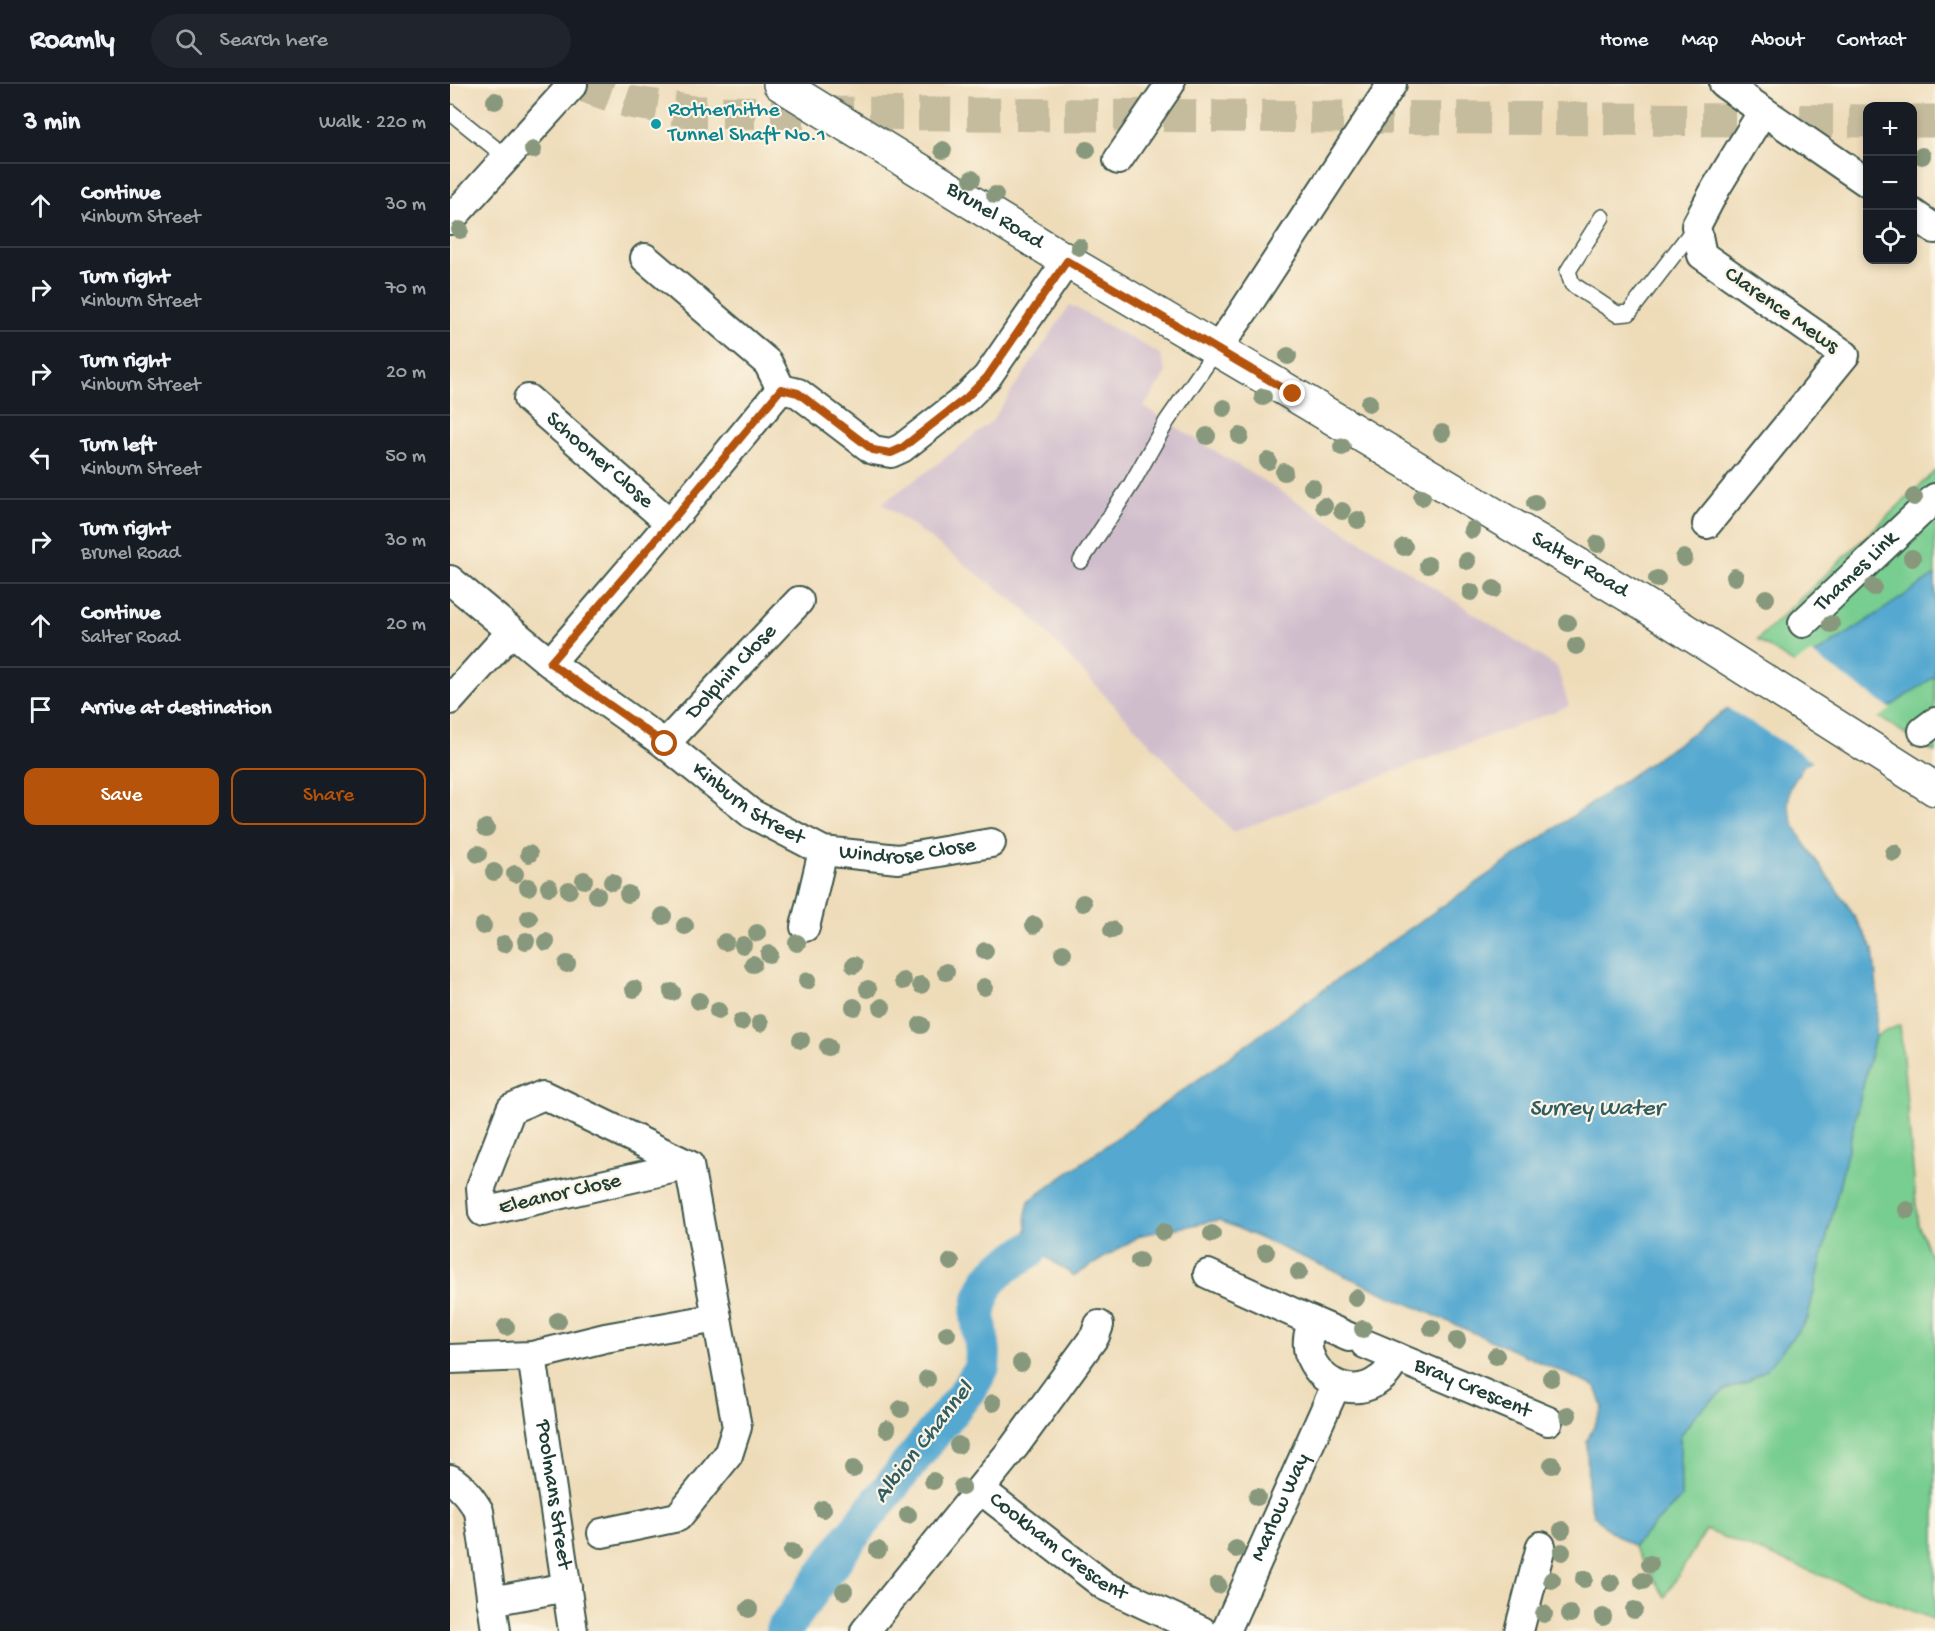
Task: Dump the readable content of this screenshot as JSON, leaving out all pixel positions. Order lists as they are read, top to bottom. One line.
{"streets":{"main road":["Brunel Road","Salter Road"],"street":["Clarence Mews","Schooner Close","Thames Link","Dolphin Close","Kinburn Street","Windrose Close","Eleanor Close","Bray Crescent","Poolmans Street","Marlow Way","Cookham Crescent"]},"crossings":[["Brunel Road","Salter Road"],["Dolphin Close","Kinburn Street"],["Kinburn Street","Windrose Close"],["Bray Crescent","Marlow Way"]],"water":["Surrey Water","Albion Channel"],"places":["Rotherhithe Tunnel Shaft No.1"],"page":{"header":"Roamly","search":"Search here","nav":["Home","Map","About","Contact"],"heading":["3 min","Walk · 220 m"],"map_buttons":["+","−"],"list":[["Continue","Kinburn Street","30 m"],["Turn right","Kinburn Street","70 m"],["Turn right","Kinburn Street","20 m"],["Turn left","Kinburn Street","50 m"],["Turn right","Brunel Road","30 m"],["Continue","Salter Road","20 m"],"Arrive at destination"],"buttons":["Save","Share"]}}
